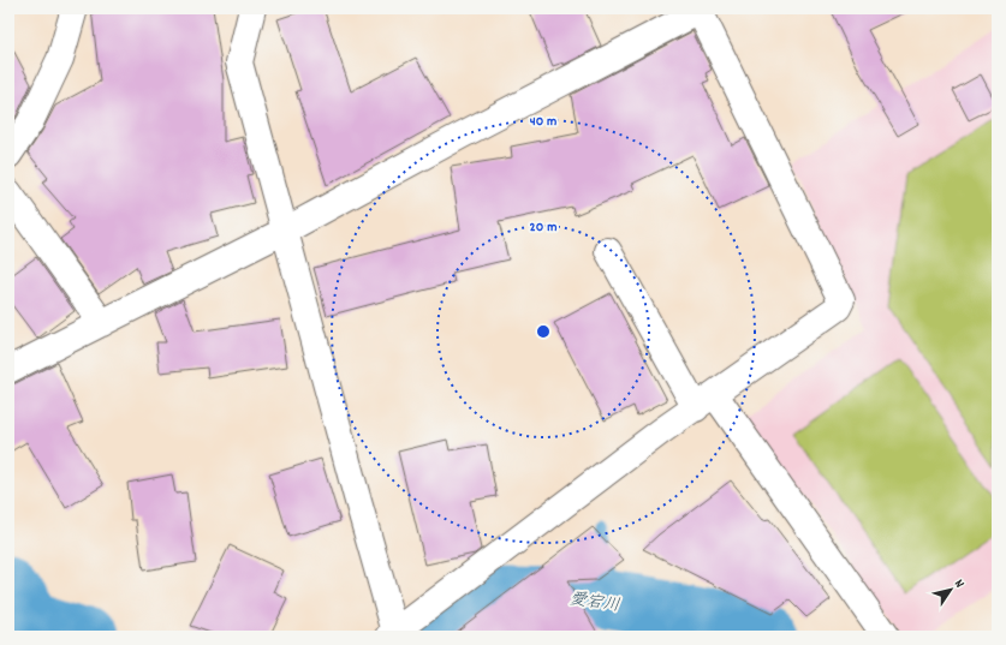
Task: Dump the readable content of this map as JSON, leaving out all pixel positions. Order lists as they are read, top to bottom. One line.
{"water":["愛宕川"],"north":"top right","rings":["40 m","20 m"]}
